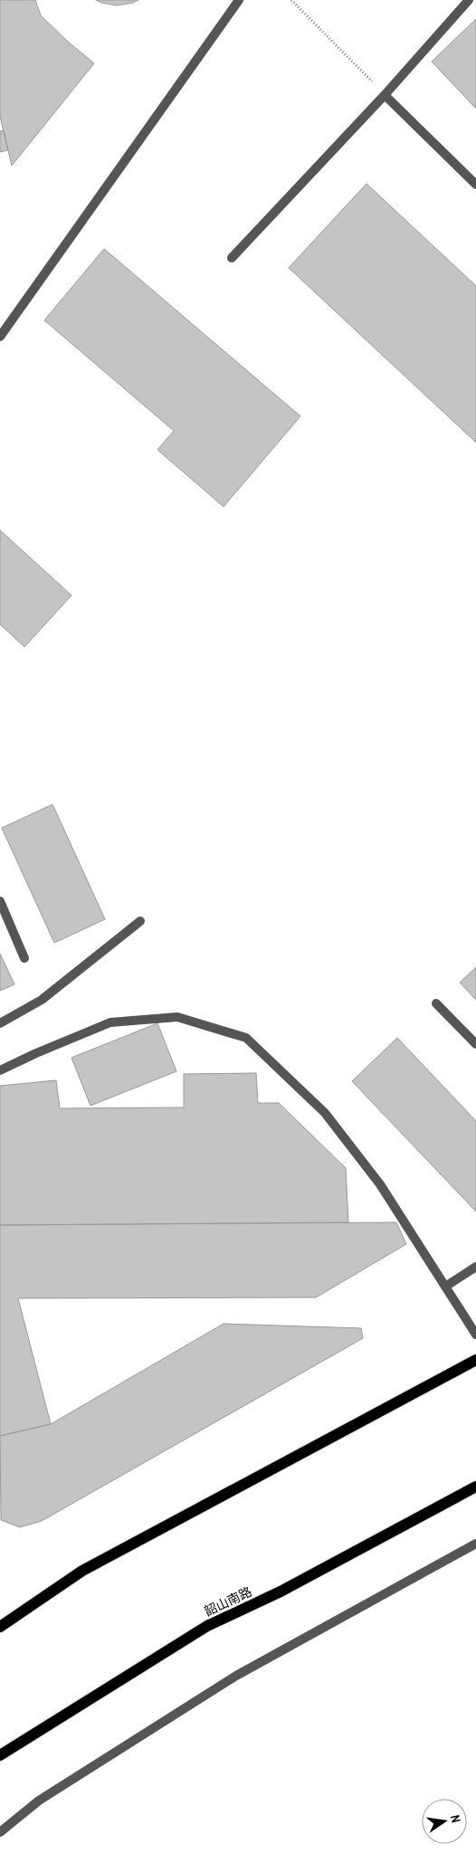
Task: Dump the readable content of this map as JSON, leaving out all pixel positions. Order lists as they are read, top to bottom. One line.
{"streets":{"main road":["韶山南路"]},"north":"right"}
